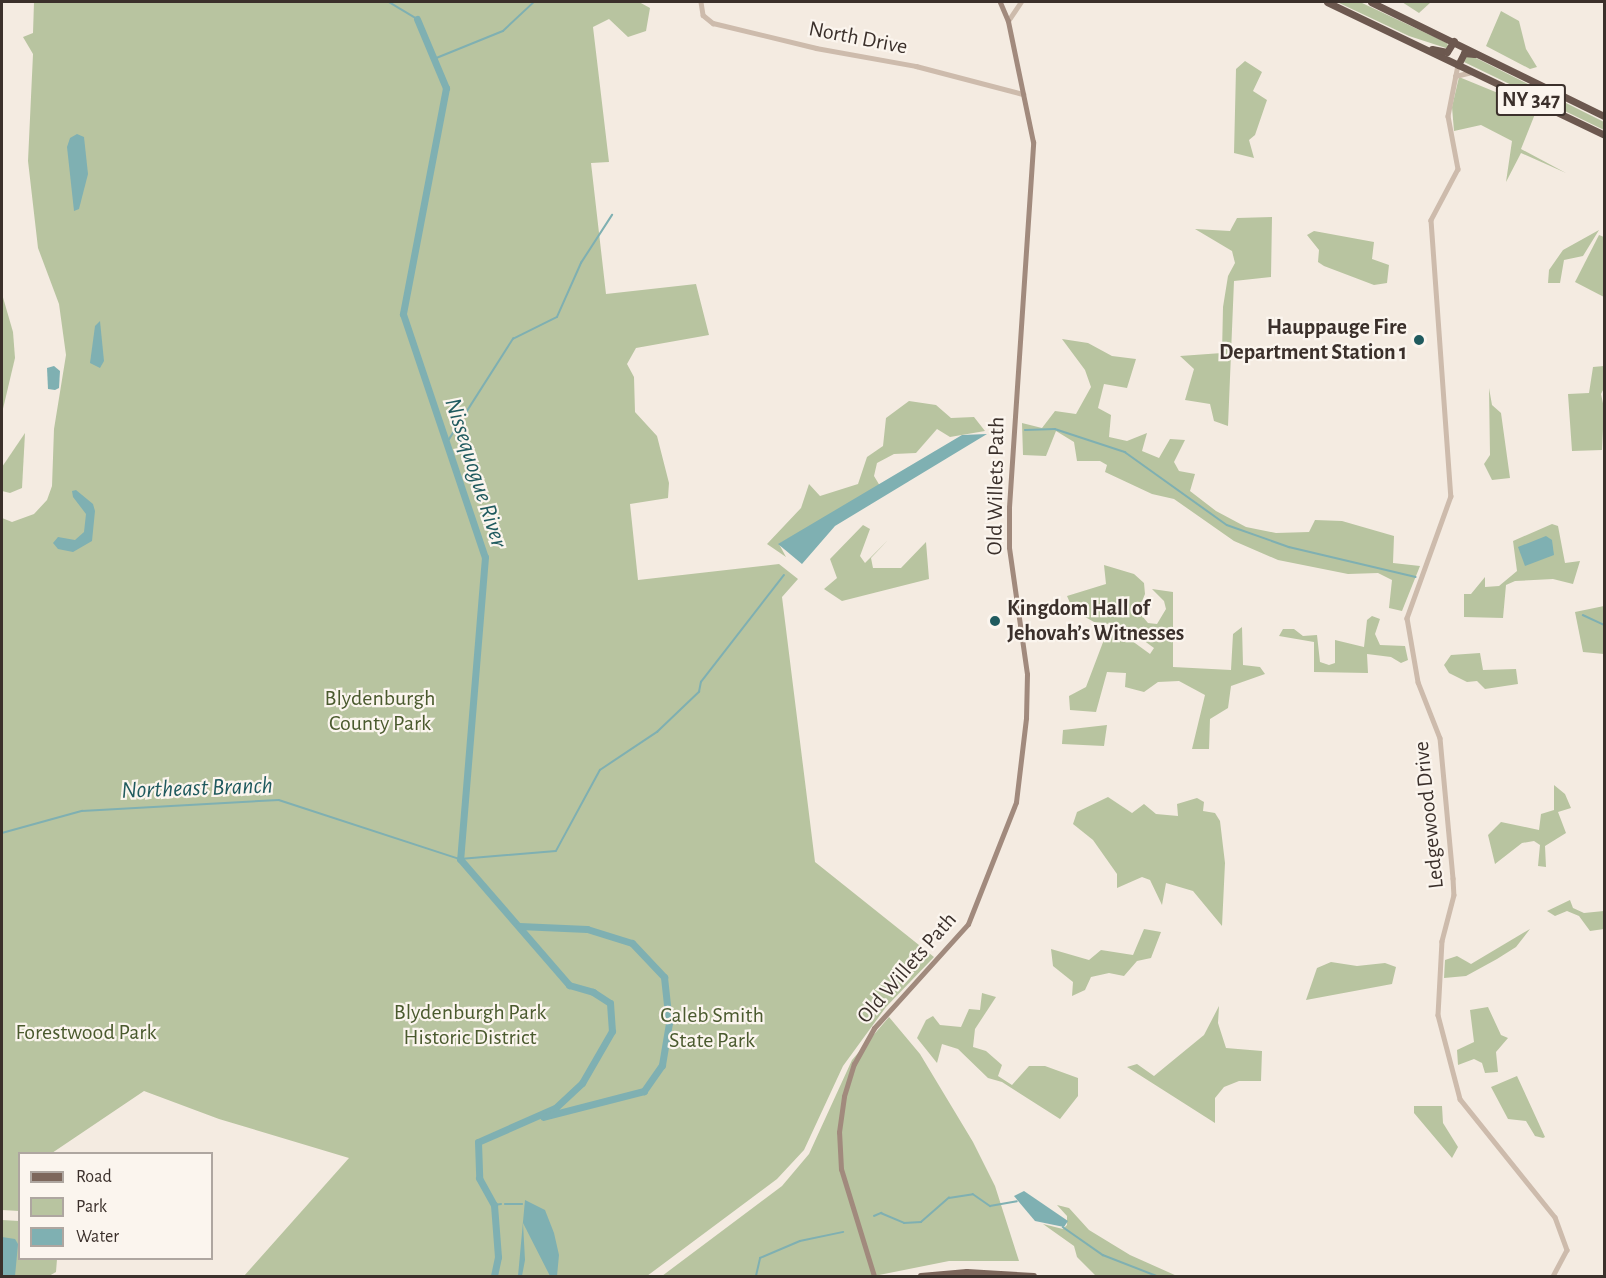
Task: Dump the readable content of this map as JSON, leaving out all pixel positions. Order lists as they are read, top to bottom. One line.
{"streets":{"highway":["NY 347"],"main road":["Old Willets Path"],"street":["North Drive","Ledgewood Drive"]},"crossings":[["North Drive","Old Willets Path"]],"water":["Nissequogue River","Northeast Branch"],"parks":["Blydenburgh County Park","Blydenburgh Park Historic District","Caleb Smith State Park","Forestwood Park"],"places":["Hauppauge Fire Department Station 1","Kingdom Hall of Jehovah’s Witnesses"],"legend":["Road","Park","Water"]}
